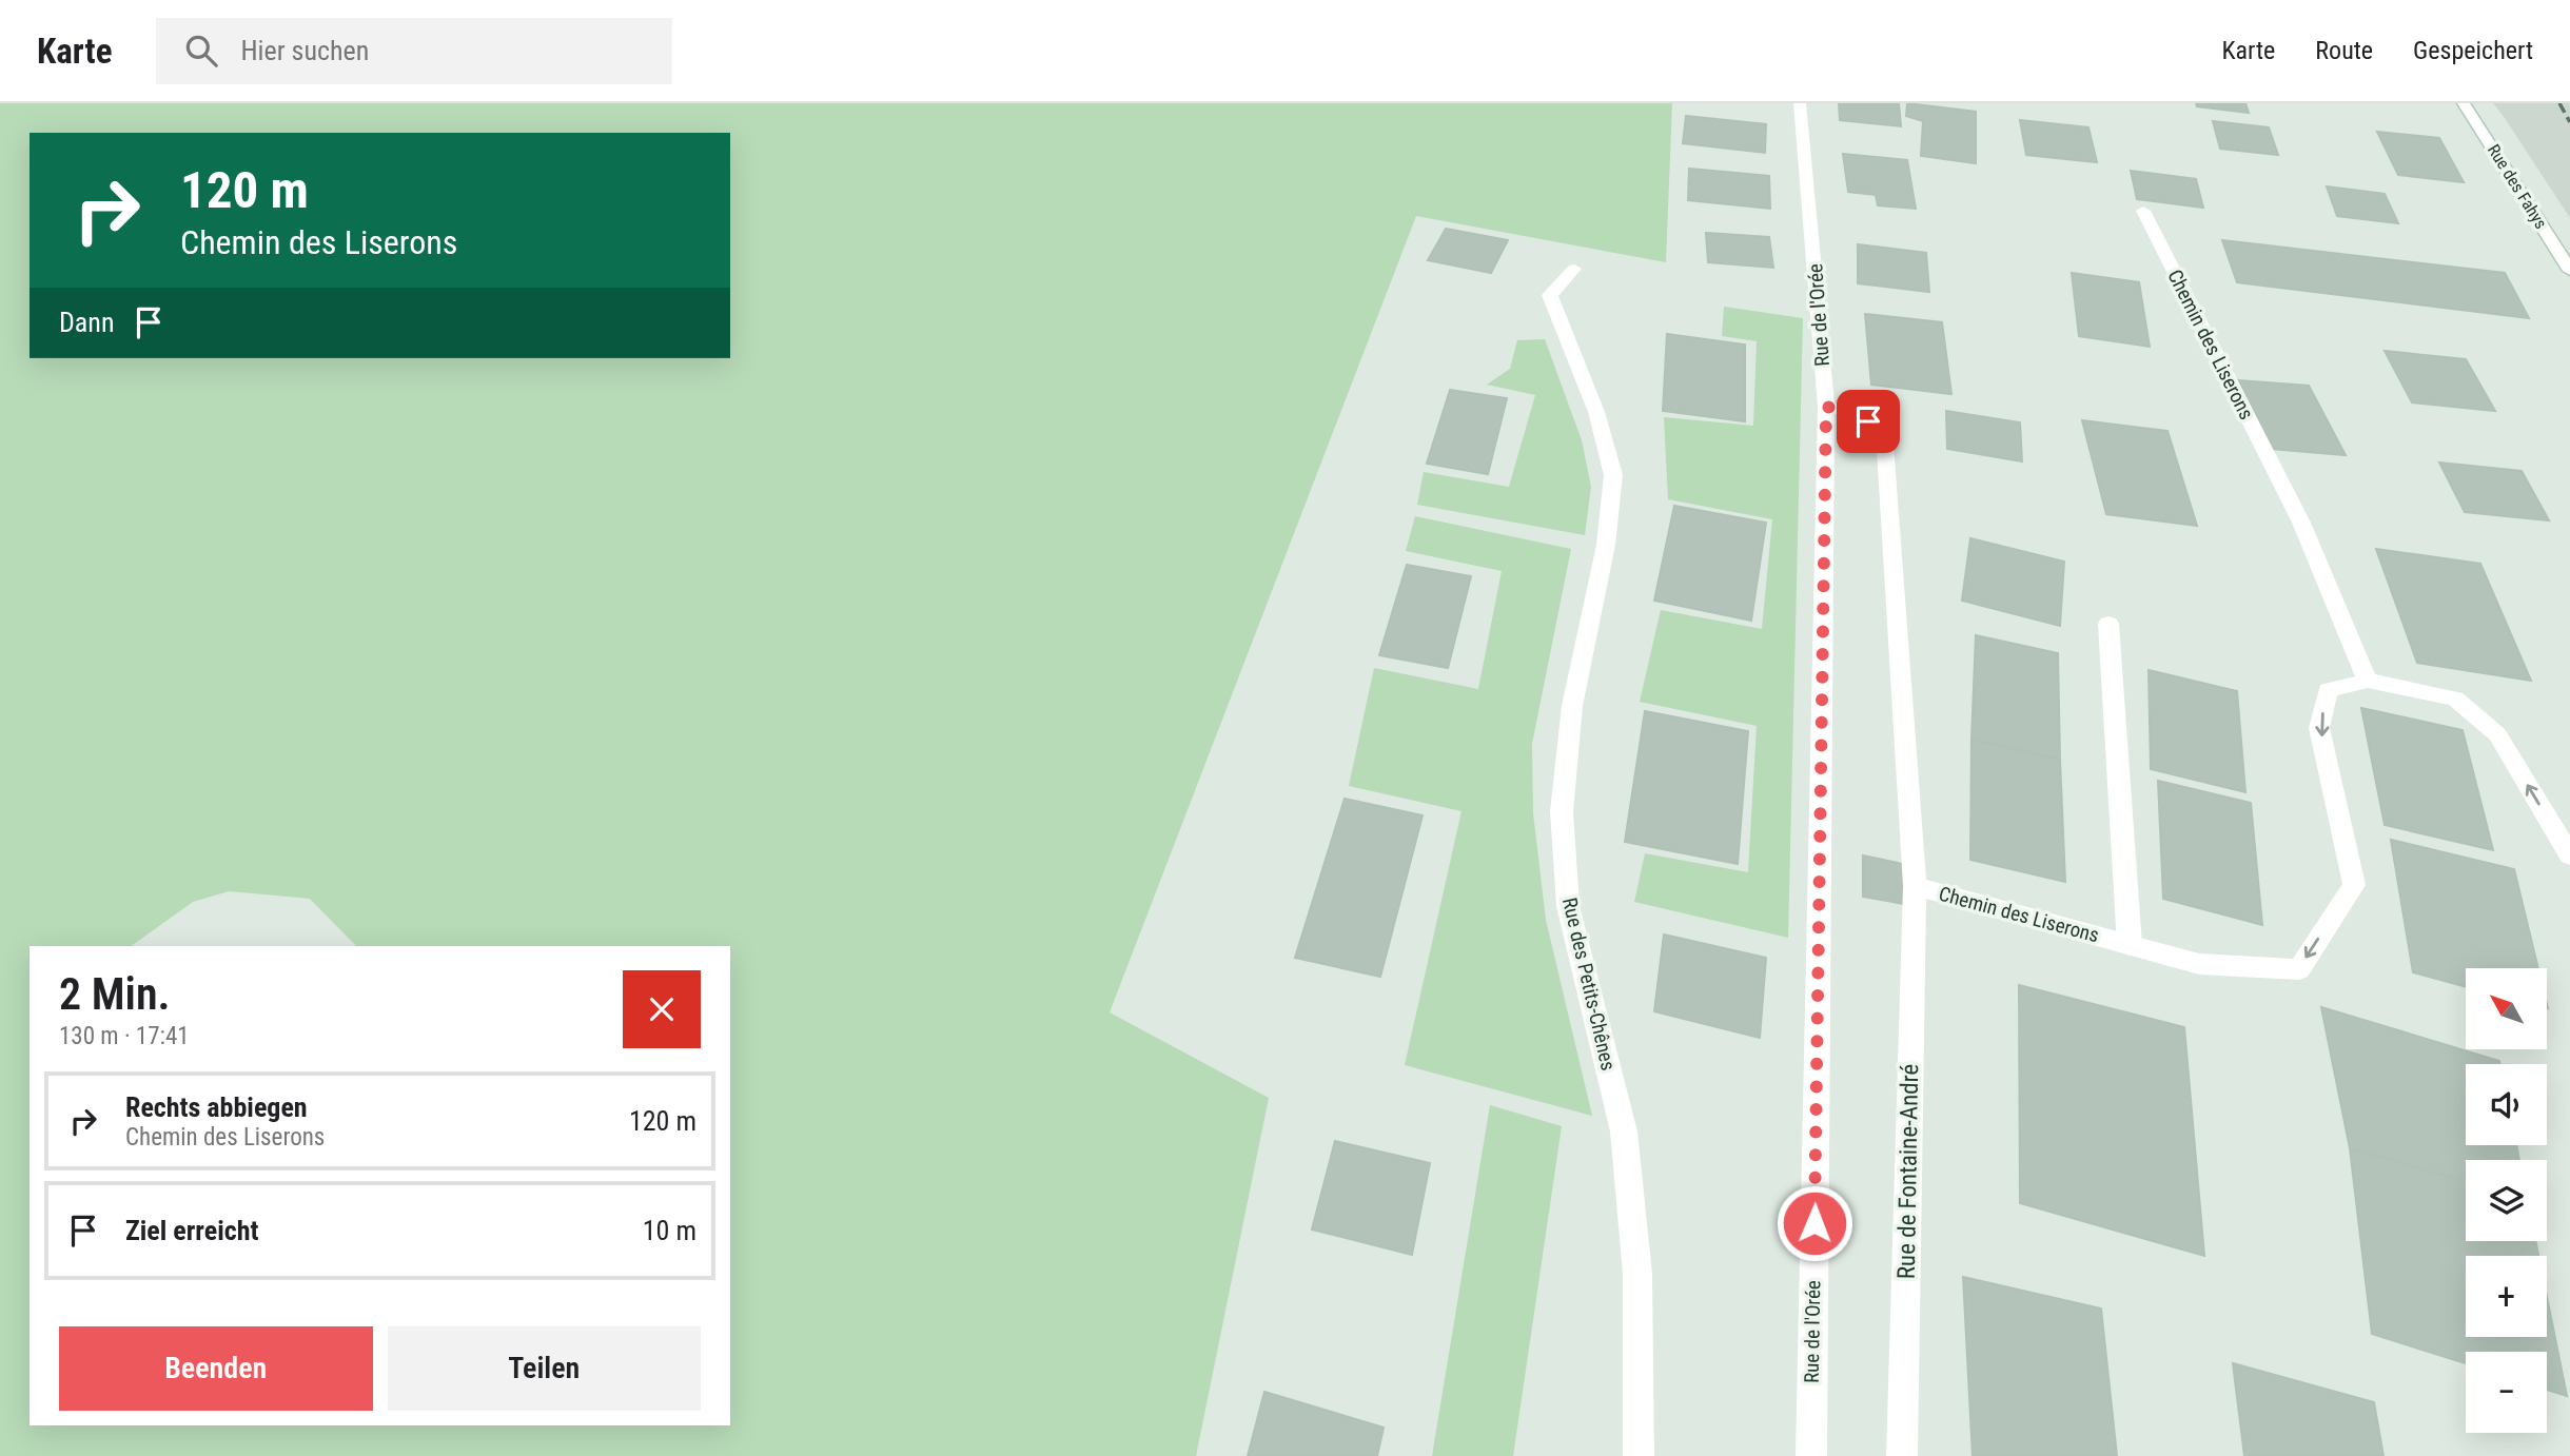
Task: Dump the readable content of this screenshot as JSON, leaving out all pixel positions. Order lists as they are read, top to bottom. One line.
{"streets":{"street":["Rue des Fahys","Rue de l'Orée","Chemin des Liserons","Rue des Petits-Chênes","Rue de Fontaine-André"]},"crossings":[["Rue de l'Orée","Chemin des Liserons"],["Chemin des Liserons","Rue de Fontaine-André"]],"north":"top left","page":{"header":"Karte","search":"Hier suchen","nav":["Karte","Route","Gespeichert"],"turn":["120 m","Chemin des Liserons"],"then":"Dann","heading":["2 Min.","130 m · 17:41"],"map_buttons":["+","−"],"list":[{"name":"Rechts abbiegen","note":"Chemin des Liserons","value":"120 m"},{"name":"Ziel erreicht","value":"10 m"}],"buttons":["Beenden","Teilen"]}}
